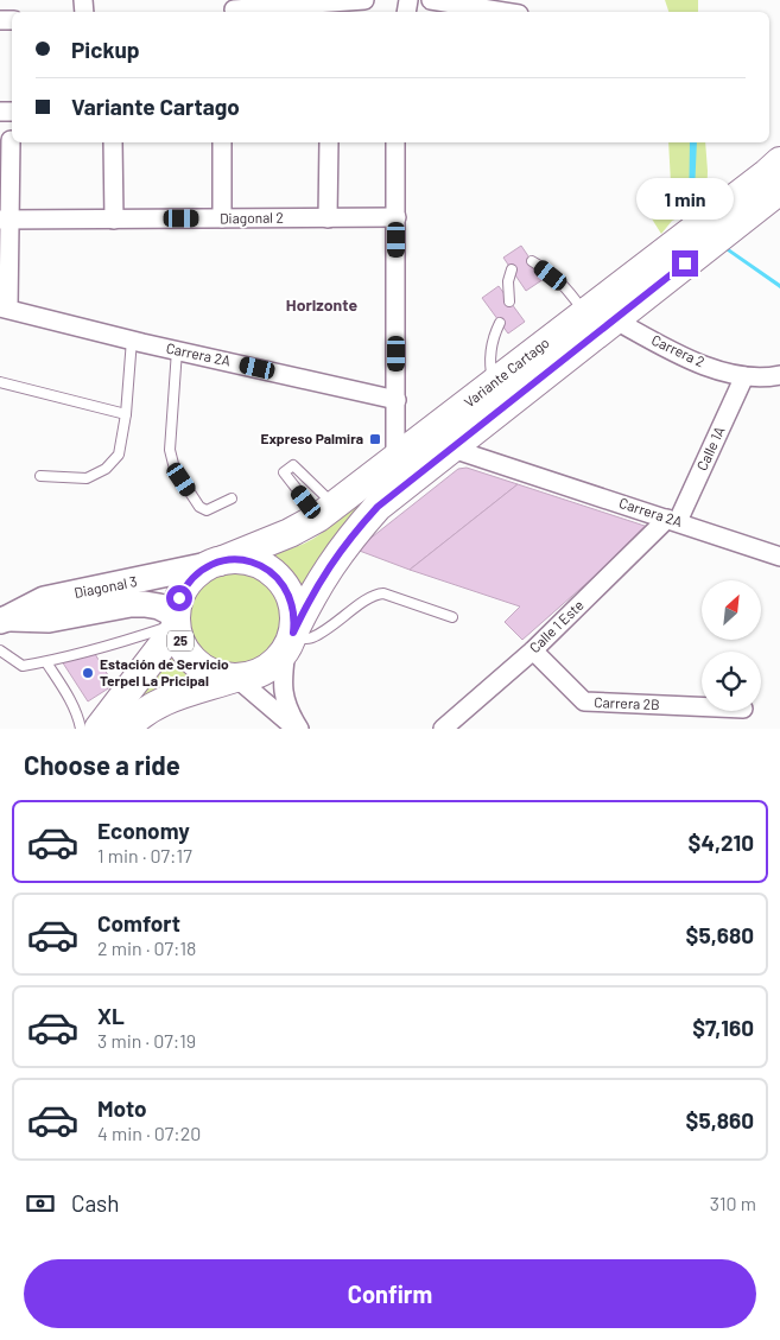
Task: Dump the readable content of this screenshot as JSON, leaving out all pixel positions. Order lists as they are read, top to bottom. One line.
{"streets":{"highway":["Variante Cartago","25"],"main road":["Diagonal 3"],"street":["Diagonal 2","Carrera 2","Carrera 2A","Calle 1A","Calle 1 Este","Carrera 2B"]},"crossings":[["Carrera 2","Variante Cartago"],["Carrera 2","Calle 1A"],["Carrera 2A","Variante Cartago"],["Carrera 2A","Calle 1A"],["Carrera 2A","Calle 1 Este"],["Variante Cartago","Diagonal 3"],["Variante Cartago","25"],["Calle 1A","Calle 1 Este"],["Diagonal 3","25"],["Calle 1 Este","Carrera 2B"]],"districts":["Horizonte"],"places":{"transit":["Expreso Palmira"],"other":["Estación de Servicio Terpel La Pricipal"]},"north":"top right","page":{"banner":["Pickup","Variante Cartago"],"bubble":"1 min","heading":"Choose a ride","list":[{"name":"Economy","note":"1 min · 07:17","value":"$4,210"},{"name":"Comfort","note":"2 min · 07:18","value":"$5,680"},{"name":"XL","note":"3 min · 07:19","value":"$7,160"},{"name":"Moto","note":"4 min · 07:20","value":"$5,860"}],"pay":["Cash","310 m"],"buttons":"Confirm"}}
